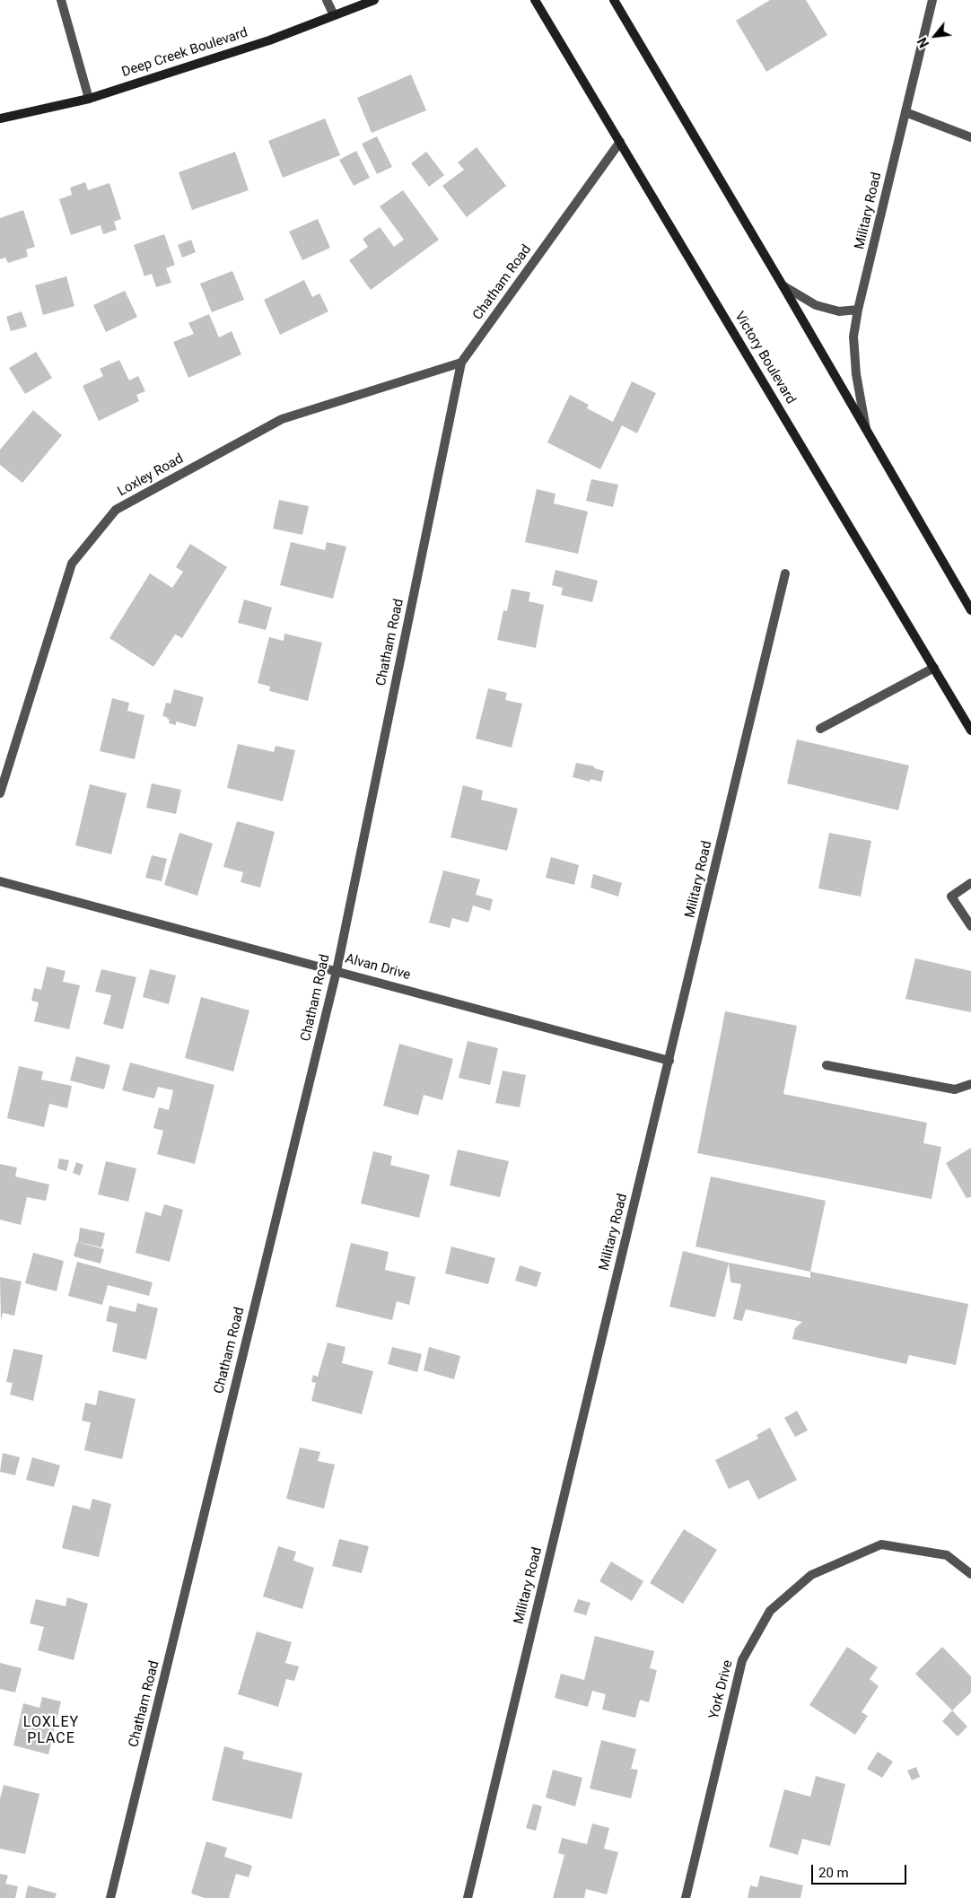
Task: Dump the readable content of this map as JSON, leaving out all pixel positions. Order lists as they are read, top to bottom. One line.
{"streets":{"main road":["Deep Creek Boulevard","Victory Boulevard"],"street":["Military Road","Chatham Road","Loxley Road","Alvan Drive","York Drive"]},"crossings":[["Military Road","Alvan Drive"],["Chatham Road","Victory Boulevard"],["Chatham Road","Loxley Road"],["Chatham Road","Alvan Drive"]],"districts":["LOXLEY PLACE"],"scale_bar":"20 m","north":"bottom left"}
